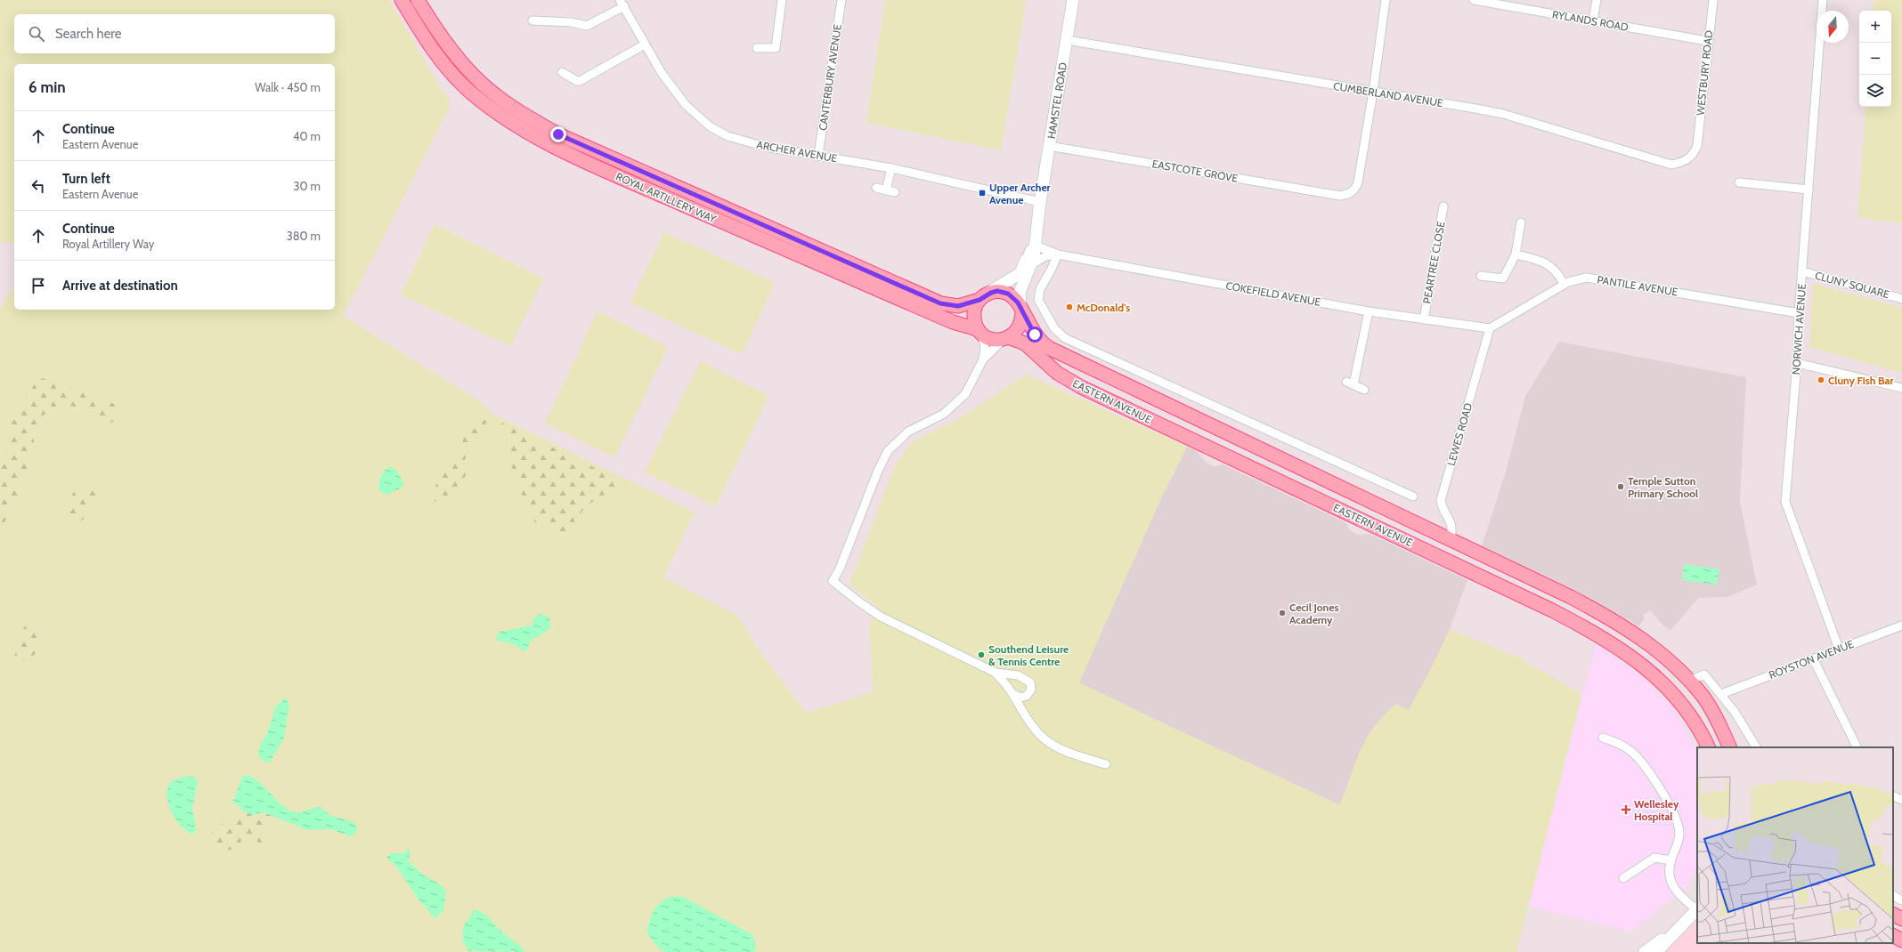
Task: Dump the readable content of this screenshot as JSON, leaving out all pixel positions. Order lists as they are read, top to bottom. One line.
{"streets":{"main road":["ROYAL ARTILLERY WAY","EASTERN AVENUE"],"street":["RYLANDS ROAD","WESTBURY ROAD","CANTERBURY AVENUE","CUMBERLAND AVENUE","HAMSTEL ROAD","ARCHER AVENUE","EASTCOTE GROVE","PEARTREE CLOSE","CLUNY SQUARE","PANTILE AVENUE","COKEFIELD AVENUE","NORWICH AVENUE","LEWES ROAD","ROYSTON AVENUE"]},"crossings":[["RYLANDS ROAD","WESTBURY ROAD"],["WESTBURY ROAD","CUMBERLAND AVENUE"],["CANTERBURY AVENUE","ARCHER AVENUE"],["CUMBERLAND AVENUE","HAMSTEL ROAD"],["CUMBERLAND AVENUE","EASTCOTE GROVE"],["HAMSTEL ROAD","ARCHER AVENUE"],["HAMSTEL ROAD","EASTCOTE GROVE"],["HAMSTEL ROAD","ROYAL ARTILLERY WAY"],["HAMSTEL ROAD","COKEFIELD AVENUE"],["HAMSTEL ROAD","EASTERN AVENUE"],["ROYAL ARTILLERY WAY","EASTERN AVENUE"],["PEARTREE CLOSE","COKEFIELD AVENUE"],["CLUNY SQUARE","NORWICH AVENUE"],["PANTILE AVENUE","COKEFIELD AVENUE"],["PANTILE AVENUE","NORWICH AVENUE"],["PANTILE AVENUE","LEWES ROAD"],["COKEFIELD AVENUE","LEWES ROAD"],["NORWICH AVENUE","ROYSTON AVENUE"],["EASTERN AVENUE","LEWES ROAD"]],"places":{"transit":["Upper Archer Avenue"],"other":["McDonald's","Cluny Fish Bar","Temple Sutton Primary School","Cecil Jones Academy","Southend Leisure & Tennis Centre"],"health":["Wellesley Hospital"]},"north":"bottom","page":{"map_buttons":["+","−"],"search":"Search here","heading":["6 min","Walk · 450 m"],"list":[["Continue","Eastern Avenue","40 m"],["Turn left","Eastern Avenue","30 m"],["Continue","Royal Artillery Way","380 m"],"Arrive at destination"]}}
